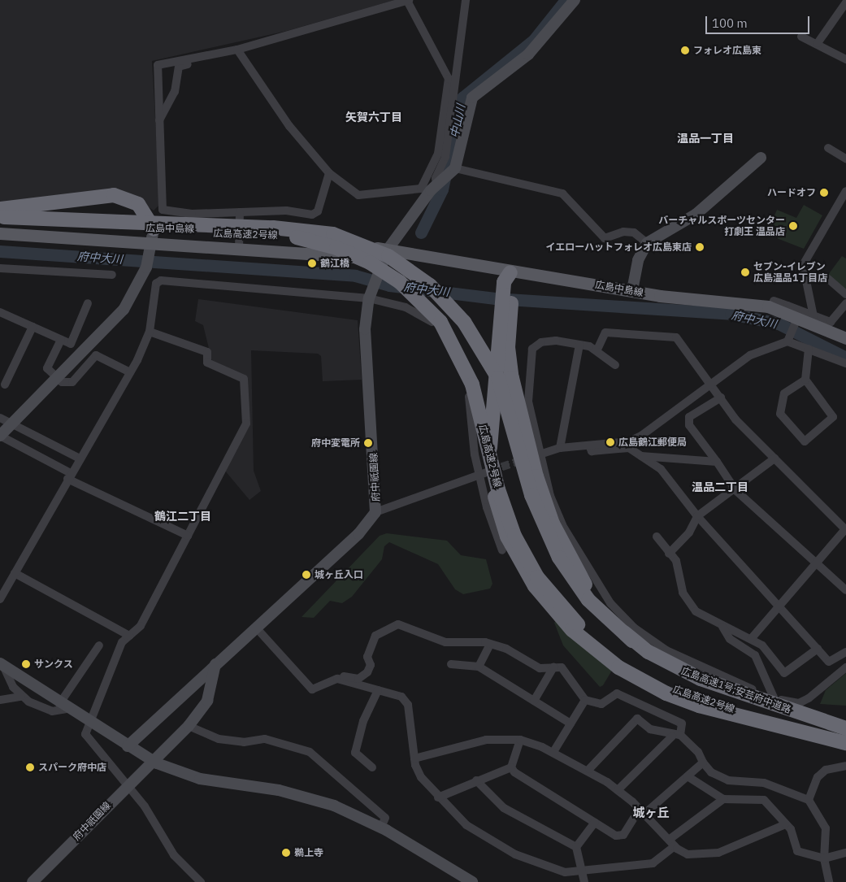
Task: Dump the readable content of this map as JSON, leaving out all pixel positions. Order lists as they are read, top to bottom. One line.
{"streets":{"highway":["広島高速2号線","広島高速1号;安芸府中道路"],"main road":["広島中島線"],"street":["府中祇園線"]},"crossings":[["広島中島線","府中祇園線"],["広島高速2号線","広島高速1号;安芸府中道路"]],"districts":["矢賀六丁目","温品一丁目","温品二丁目","鶴江二丁目","城ヶ丘"],"water":["中山川","府中大川"],"places":["フォレオ広島東","ハードオフ","バーチャルスポーツセンター 打劇王 温品店","イエローハットフォレオ広島東店","鶴江橋","セブン‐イレブン 広島温品1丁目店","広島鶴江郵便局","府中変電所","城ヶ丘入口","サンクス","スパーク府中店","鵜上寺"],"scale_bar":"100 m"}
